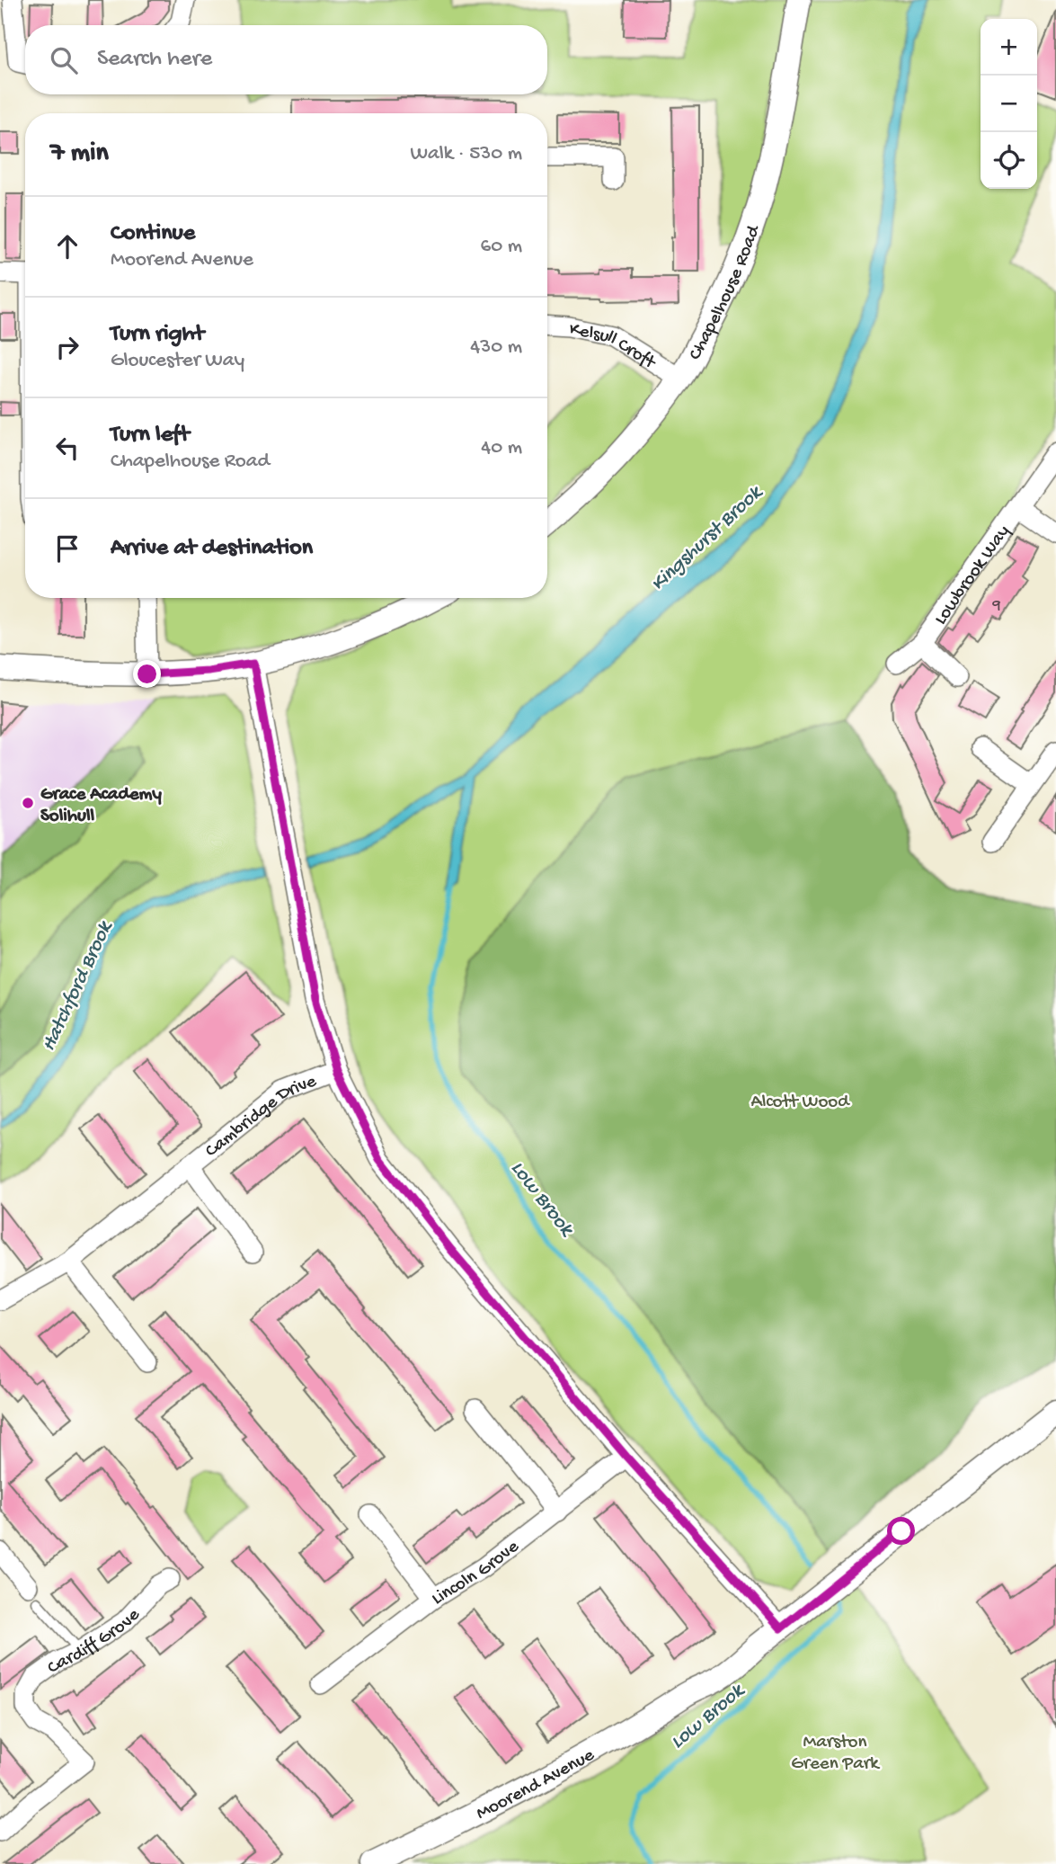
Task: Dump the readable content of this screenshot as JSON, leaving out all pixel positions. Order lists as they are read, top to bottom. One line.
{"streets":{"street":["Chapelhouse Road","Kelsull Croft","Lowbrook Way","Cambridge Drive","Lincoln Grove","Cardiff Grove","Moorend Avenue"]},"crossings":[["Chapelhouse Road","Kelsull Croft"]],"water":["Kingshurst Brook","Hatchford Brook","Low Brook"],"parks":["Alcott Wood","Marston Green Park"],"places":["Grace Academy Solihull"],"house_numbers":["9"],"page":{"map_buttons":["+","−"],"search":"Search here","heading":["7 min","Walk · 530 m"],"list":[["Continue","Moorend Avenue","60 m"],["Turn right","Gloucester Way","430 m"],["Turn left","Chapelhouse Road","40 m"],"Arrive at destination"]}}
